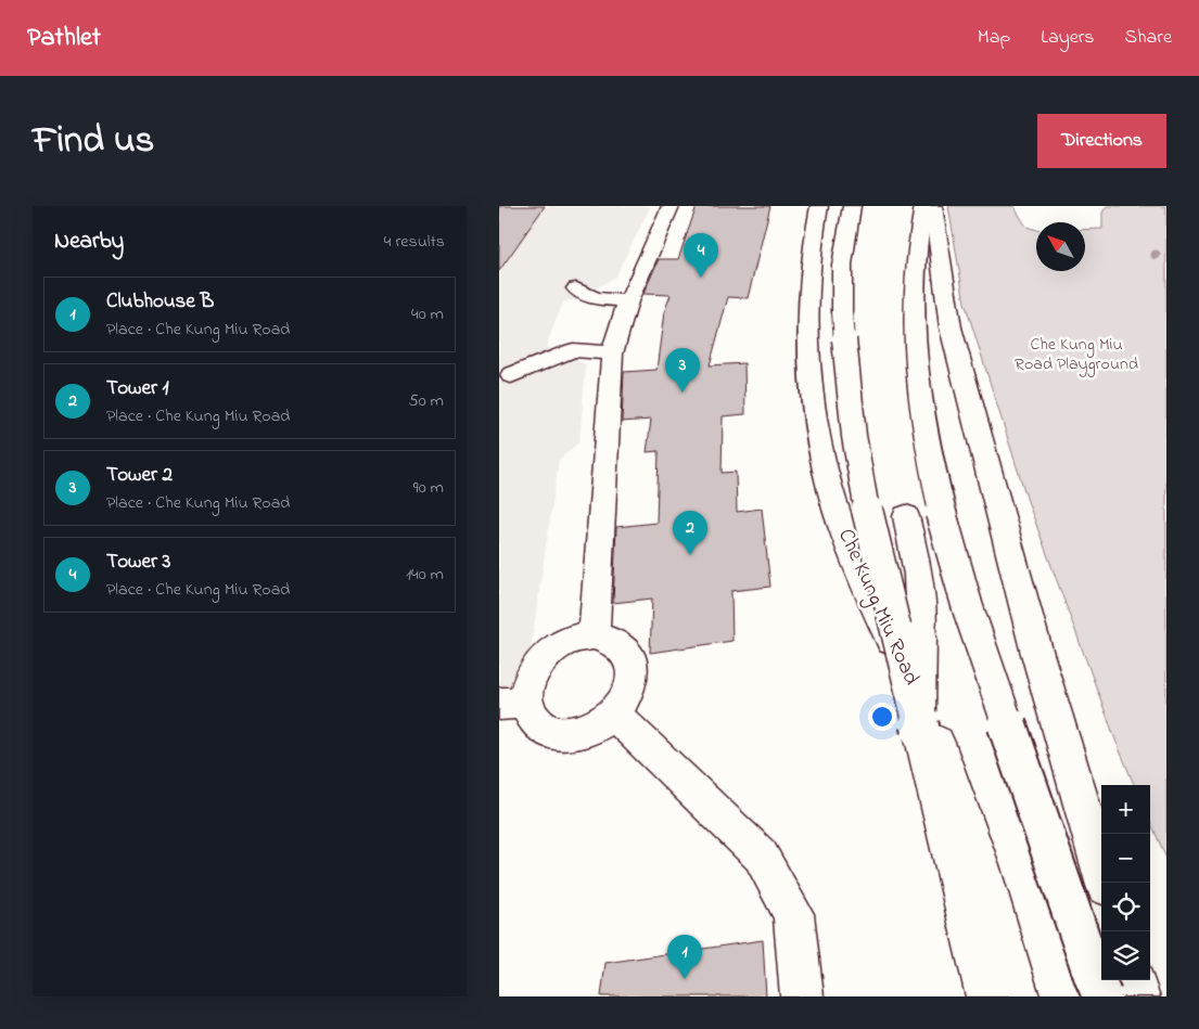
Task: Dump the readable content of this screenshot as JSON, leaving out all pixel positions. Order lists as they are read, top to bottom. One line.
{"streets":{"main road":["Che Kung Miu Road"]},"parks":["Che Kung Miu Road Playground"],"north":"top left","page":{"header":"Pathlet","nav":["Map","Layers","Share"],"title":"Find us","buttons":"Directions","heading":["Nearby","4 results"],"pins":["4","3","2","1"],"list":[{"mark":"1","name":"Clubhouse B","note":"Place · Che Kung Miu Road","value":"40 m"},{"mark":"2","name":"Tower 1","note":"Place · Che Kung Miu Road","value":"50 m"},{"mark":"3","name":"Tower 2","note":"Place · Che Kung Miu Road","value":"90 m"},{"mark":"4","name":"Tower 3","note":"Place · Che Kung Miu Road","value":"140 m"}],"map_buttons":["+","−"]}}
